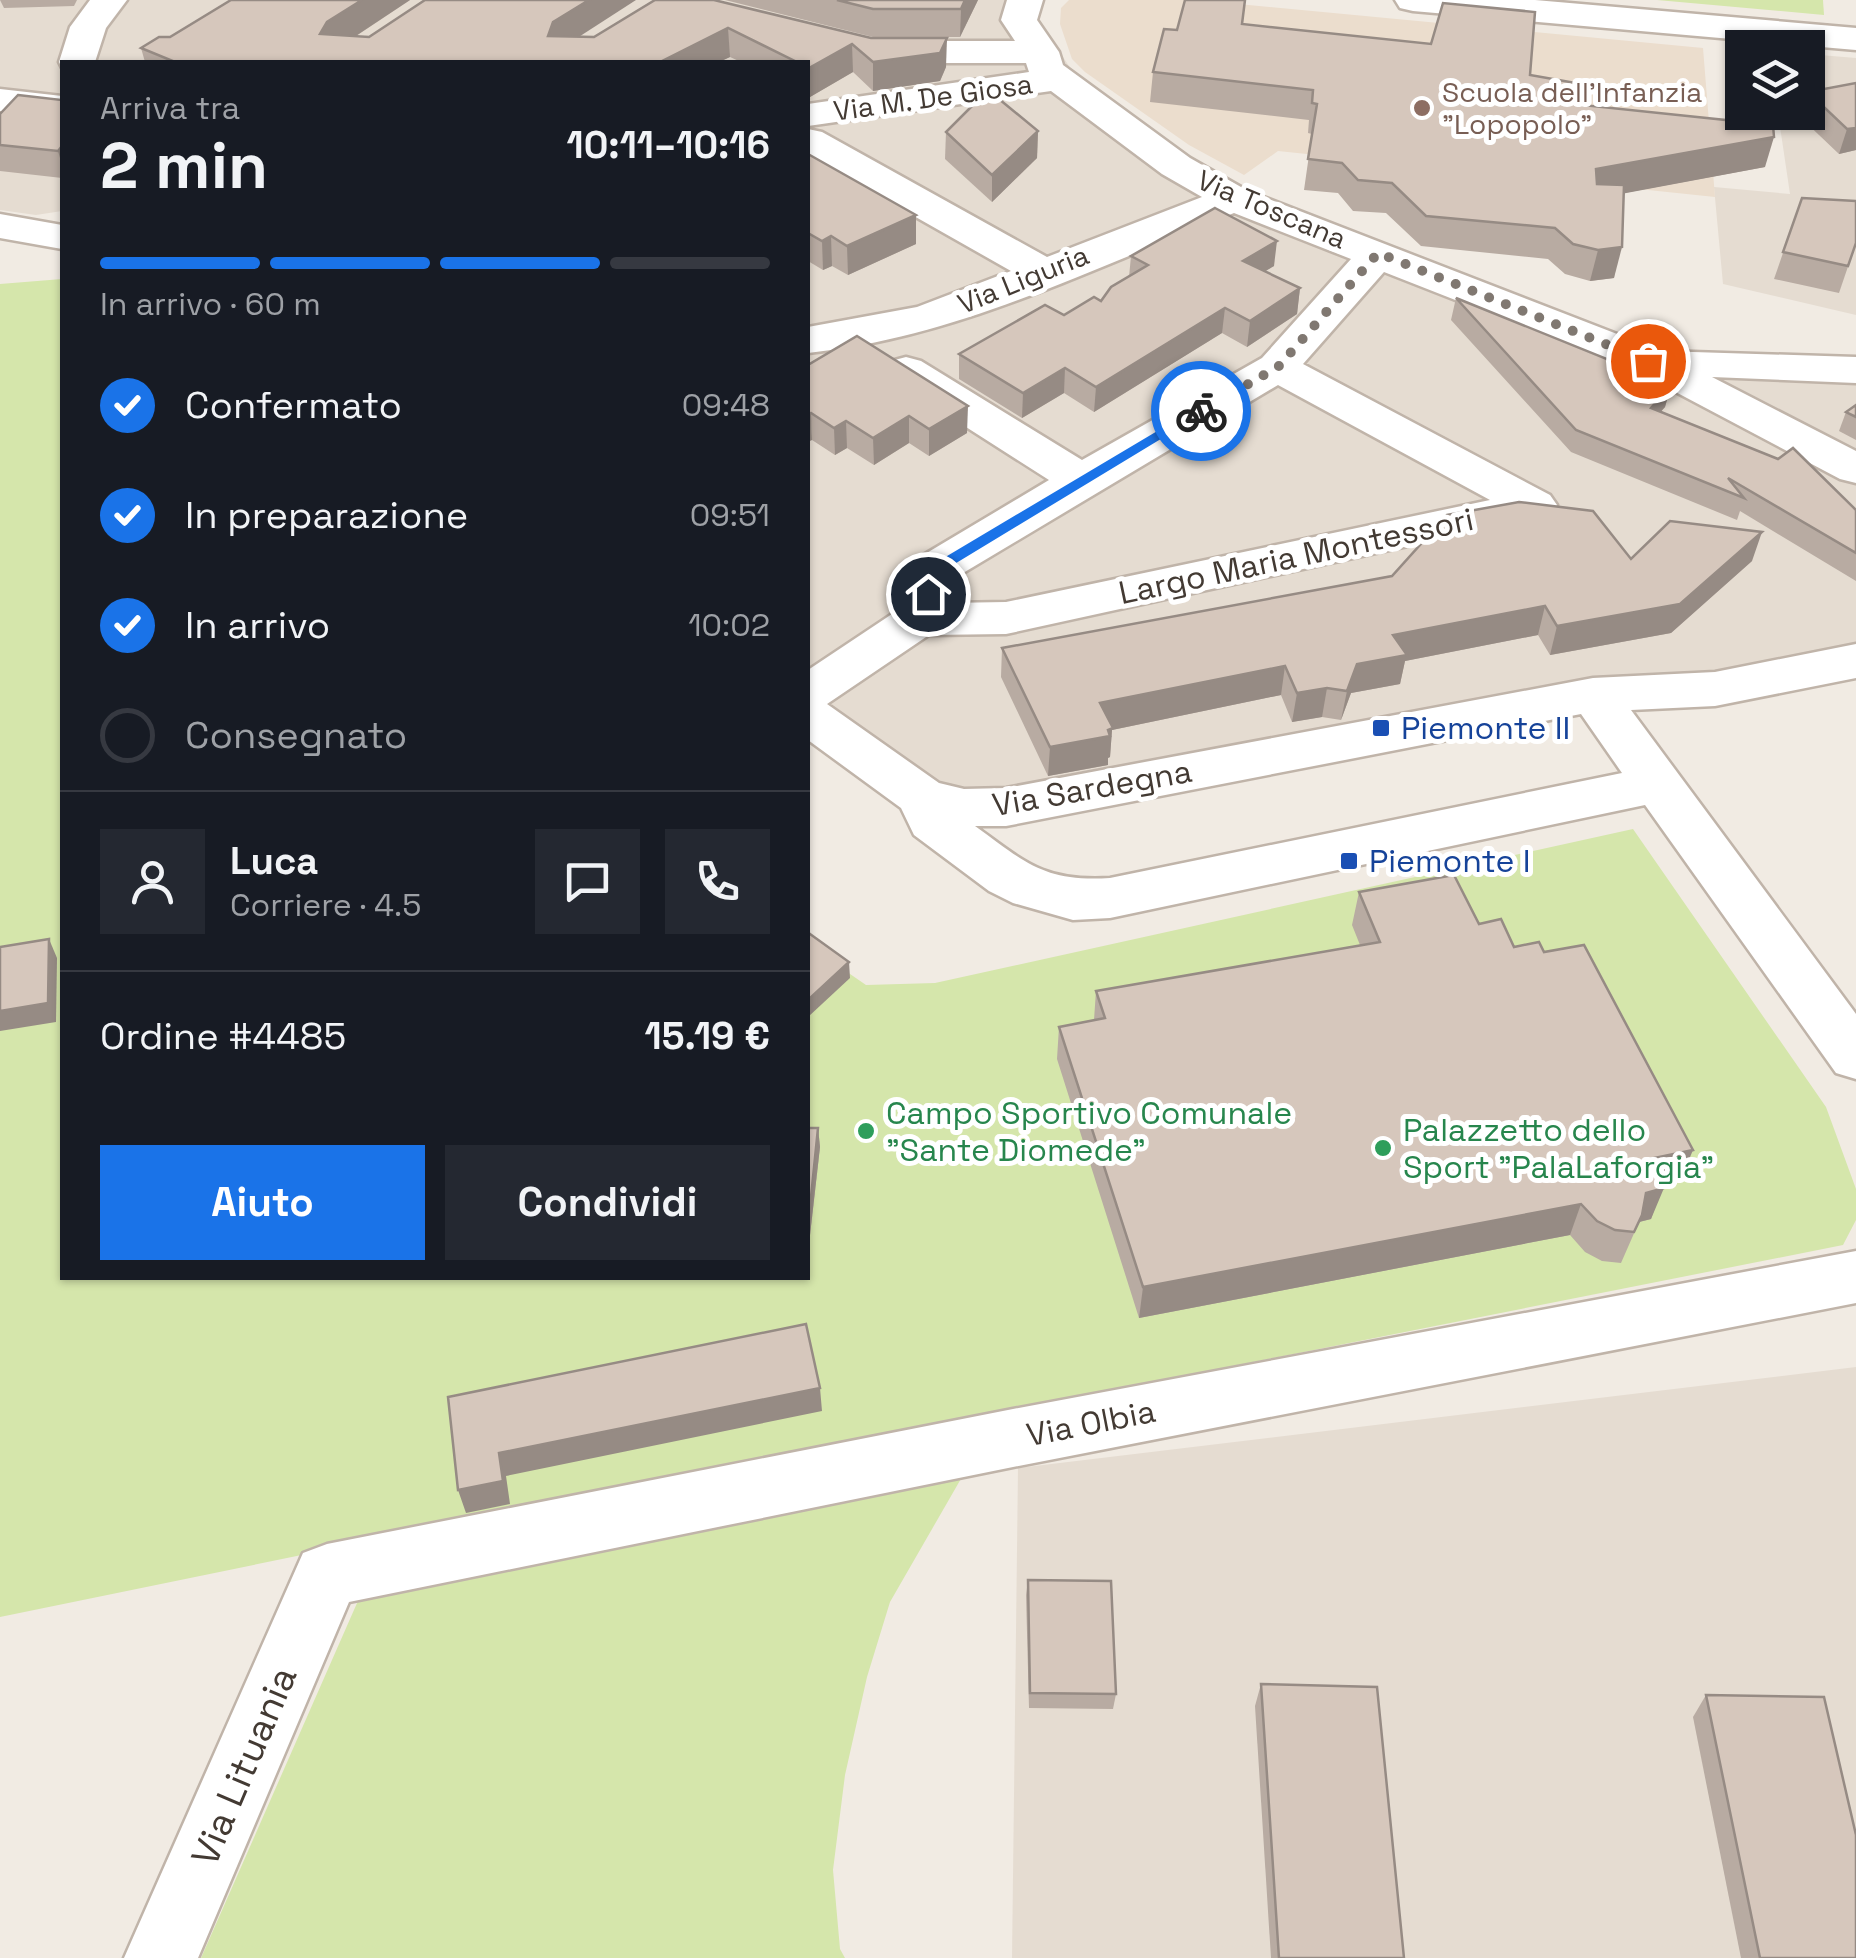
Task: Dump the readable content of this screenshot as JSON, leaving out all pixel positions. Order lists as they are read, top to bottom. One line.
{"streets":{"street":["Via M. De Giosa","Via Toscana","Via Liguria","Largo Maria Montessori","Via Sardegna","Via Olbia","Via Lituania"]},"crossings":[["Via M. De Giosa","Via Toscana"],["Via Toscana","Via Liguria"],["Via Olbia","Via Lituania"]],"places":{"other":["Scuola dell'Infanzia \"Lopopolo\"","Campo Sportivo Comunale \"Sante Diomede\"","Palazzetto dello Sport \"PalaLaforgia\""],"transit":["Piemonte II","Piemonte I"]},"page":{"heading":["2 min","Arriva tra","10:11–10:16"],"panel":["Luca","Corriere · 4.5","Ordine #4485","15.19 €"],"bar":"In arrivo · 60 m","list":[["Confermato","09:48"],["In preparazione","09:51"],["In arrivo","10:02"],"Consegnato"],"buttons":["Aiuto","Condividi"]}}
